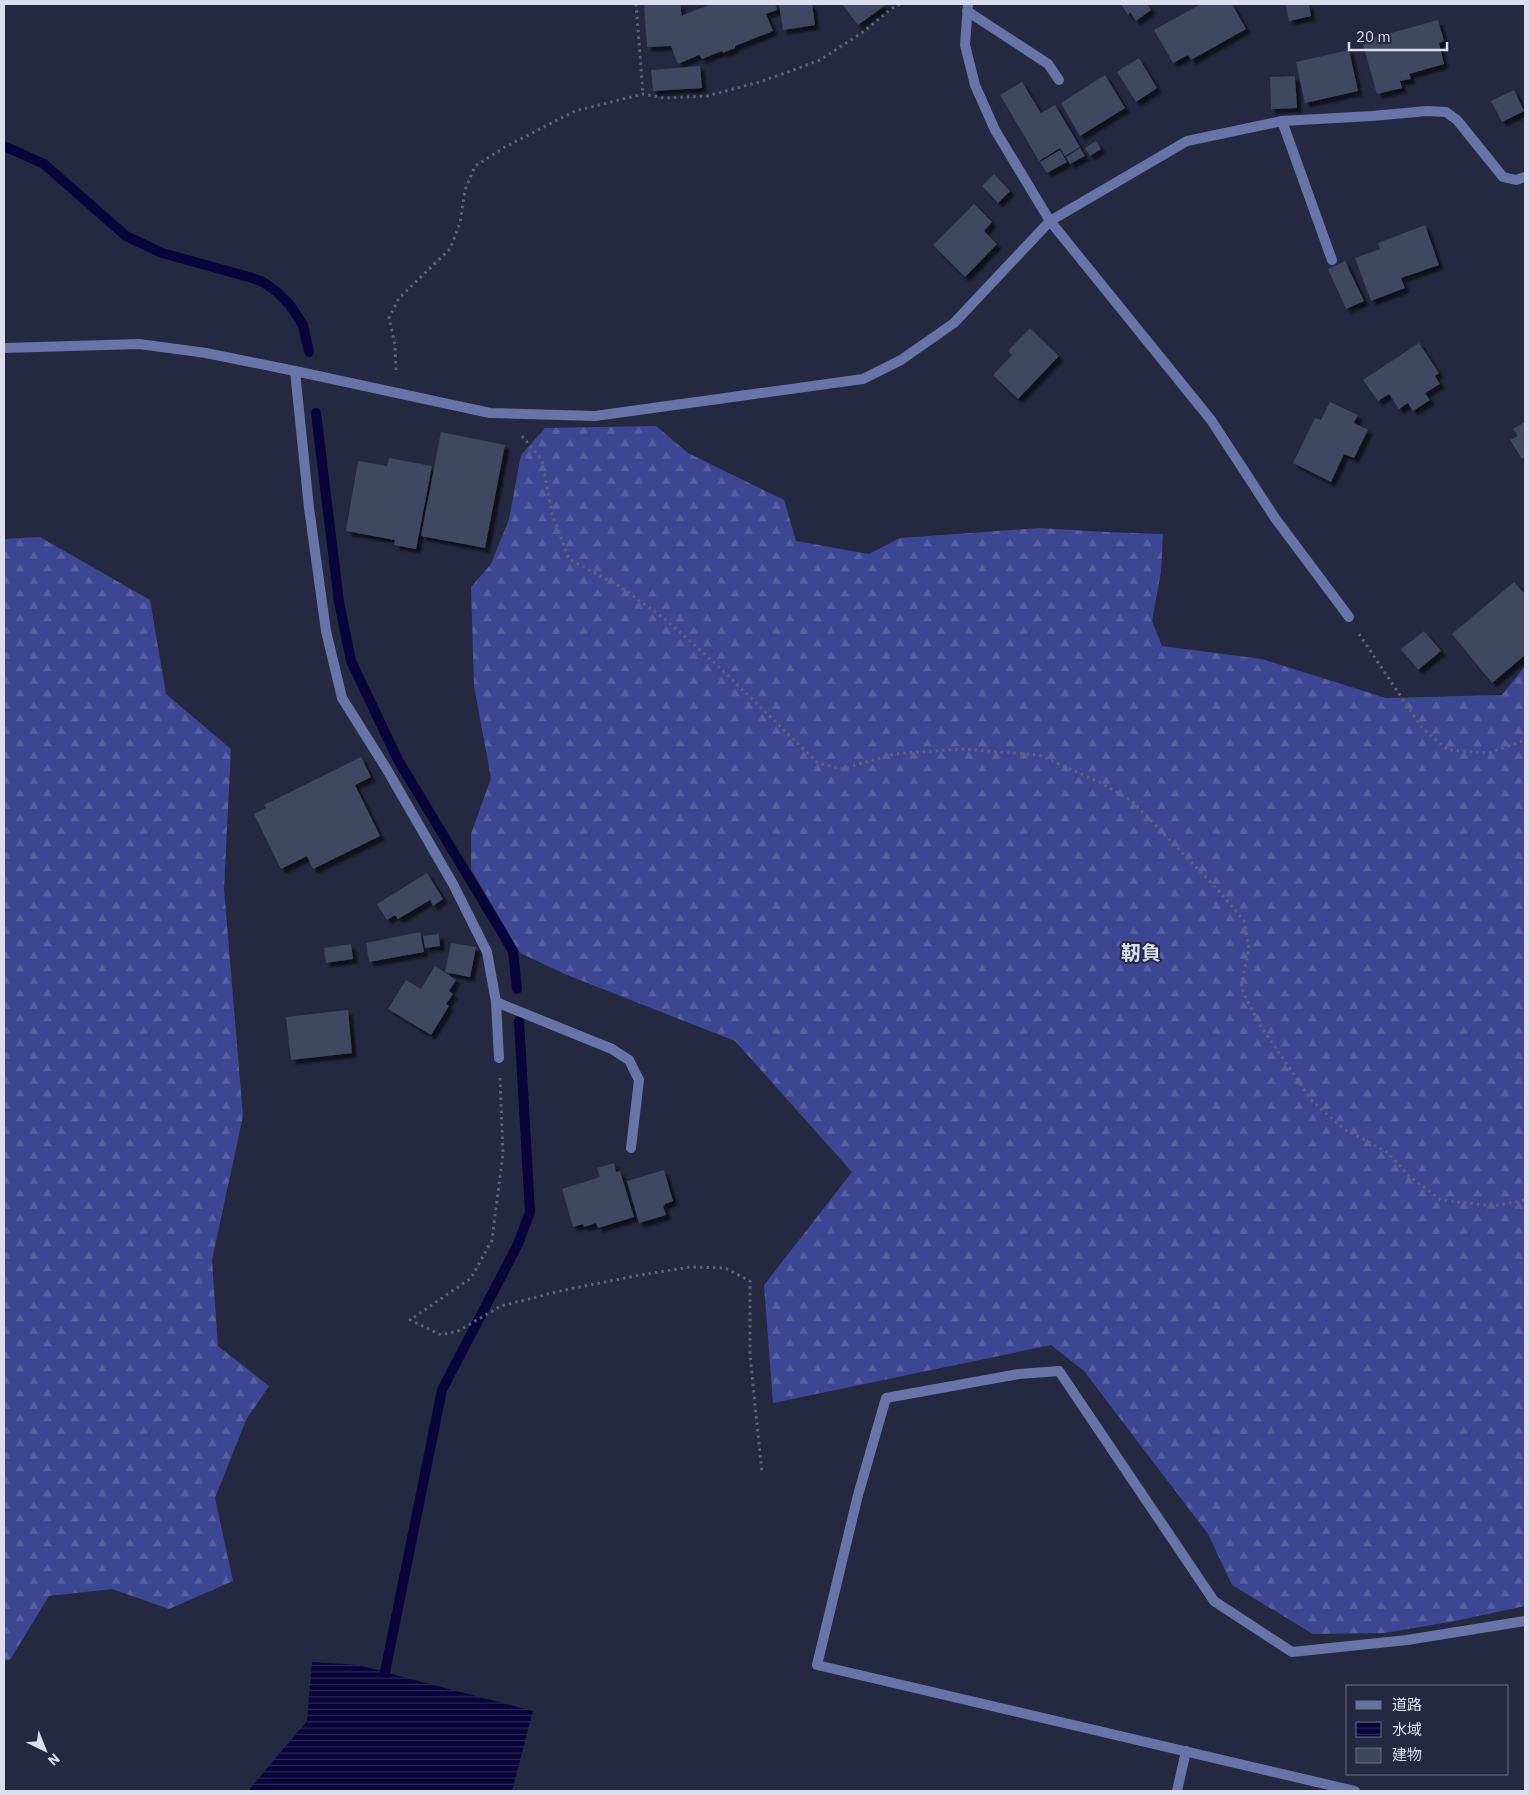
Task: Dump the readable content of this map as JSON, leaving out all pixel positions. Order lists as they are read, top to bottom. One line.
{"districts":["靭負"],"legend":["道路","水域","建物"],"scale_bar":"20 m","north":"bottom right"}
